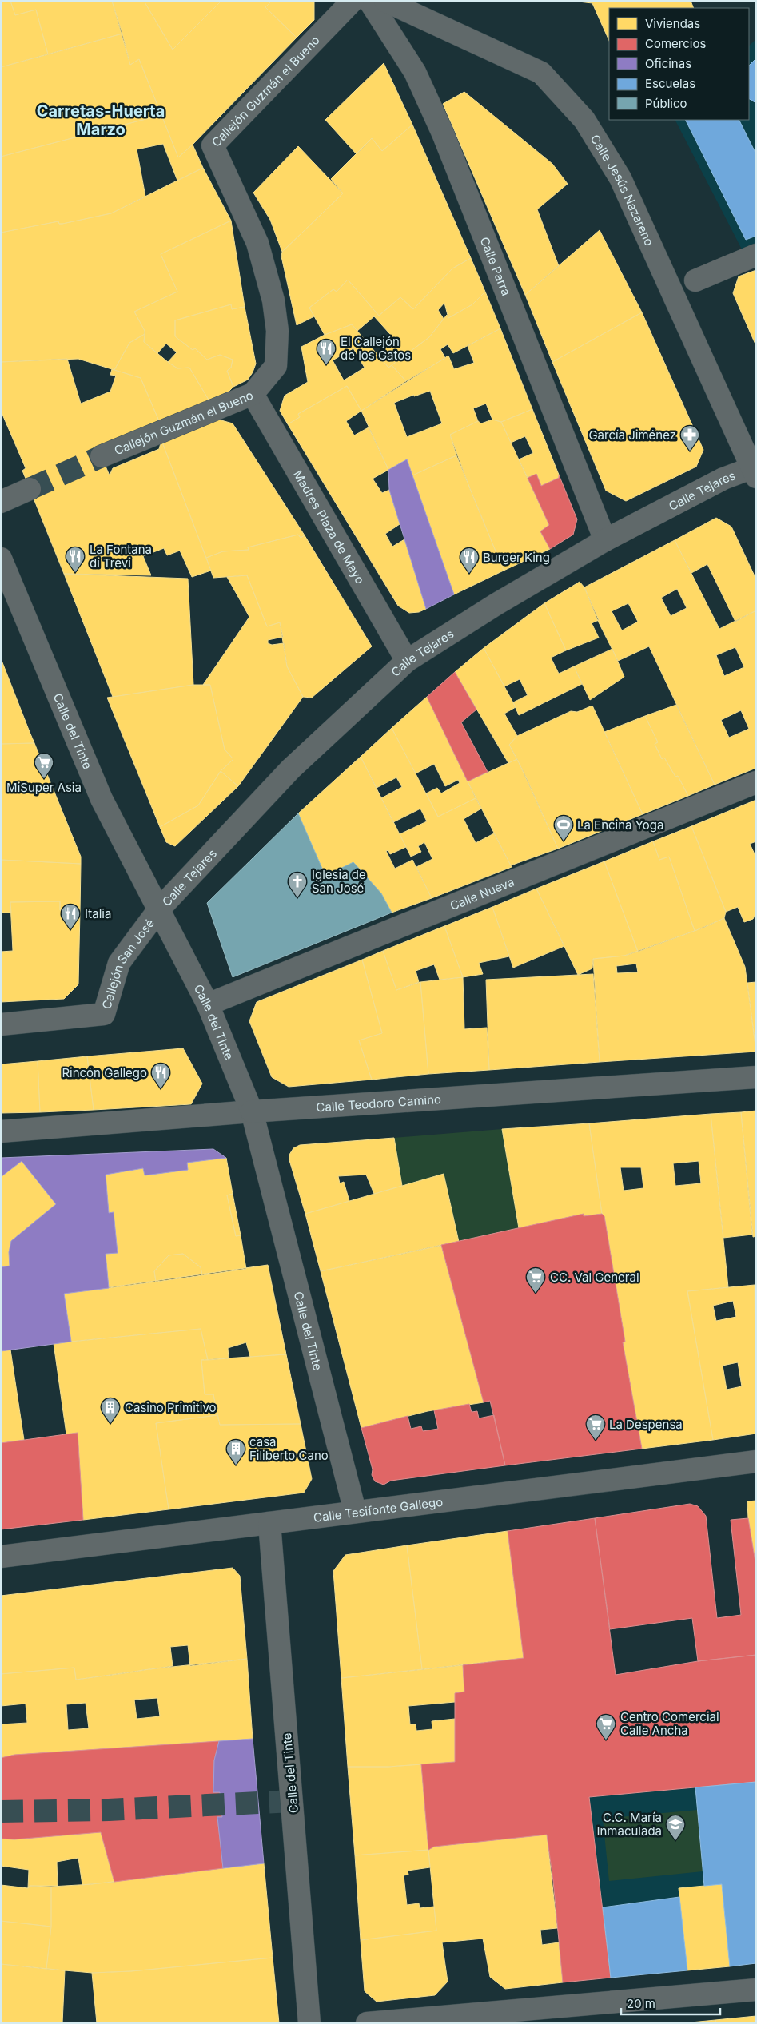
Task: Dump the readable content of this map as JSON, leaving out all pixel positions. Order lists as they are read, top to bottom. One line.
{"streets":{"street":["Callejón Guzmán el Bueno","Calle Jesús Nazareno","Calle Parra","Calle Tejares","Madres Plaza de Mayo","Calle del Tinte","Calle Nueva","Callejón San José","Calle Teodoro Camino","Calle Tesifonte Gallego"]},"crossings":[["Callejón Guzmán el Bueno","Madres Plaza de Mayo"],["Calle Jesús Nazareno","Calle Tejares"],["Calle Parra","Calle Tejares"],["Calle Tejares","Madres Plaza de Mayo"],["Calle Tejares","Calle del Tinte"],["Calle Tejares","Callejón San José"],["Calle del Tinte","Calle Nueva"],["Calle del Tinte","Callejón San José"],["Calle del Tinte","Calle Teodoro Camino"],["Calle del Tinte","Calle Tesifonte Gallego"]],"districts":["Carretas-Huerta Marzo"],"places":{"restaurant":["El Callejón de los Gatos","La Fontana di Trevi","Burger King","Italia","Rincón Gallego"],"pharmacy":["García Jiménez"],"supermarket":["MiSuper Asia","CC. Val General","La Despensa","Centro Comercial Calle Ancha"],"sports":["La Encina Yoga"],"church":["Iglesia de San José"],"building":["Casino Primitivo","casa Filiberto Cano"],"school or university":["C.C. María Inmaculada"]},"legend":["Viviendas","Comercios","Oficinas","Escuelas","Público"],"scale_bar":"20 m"}
